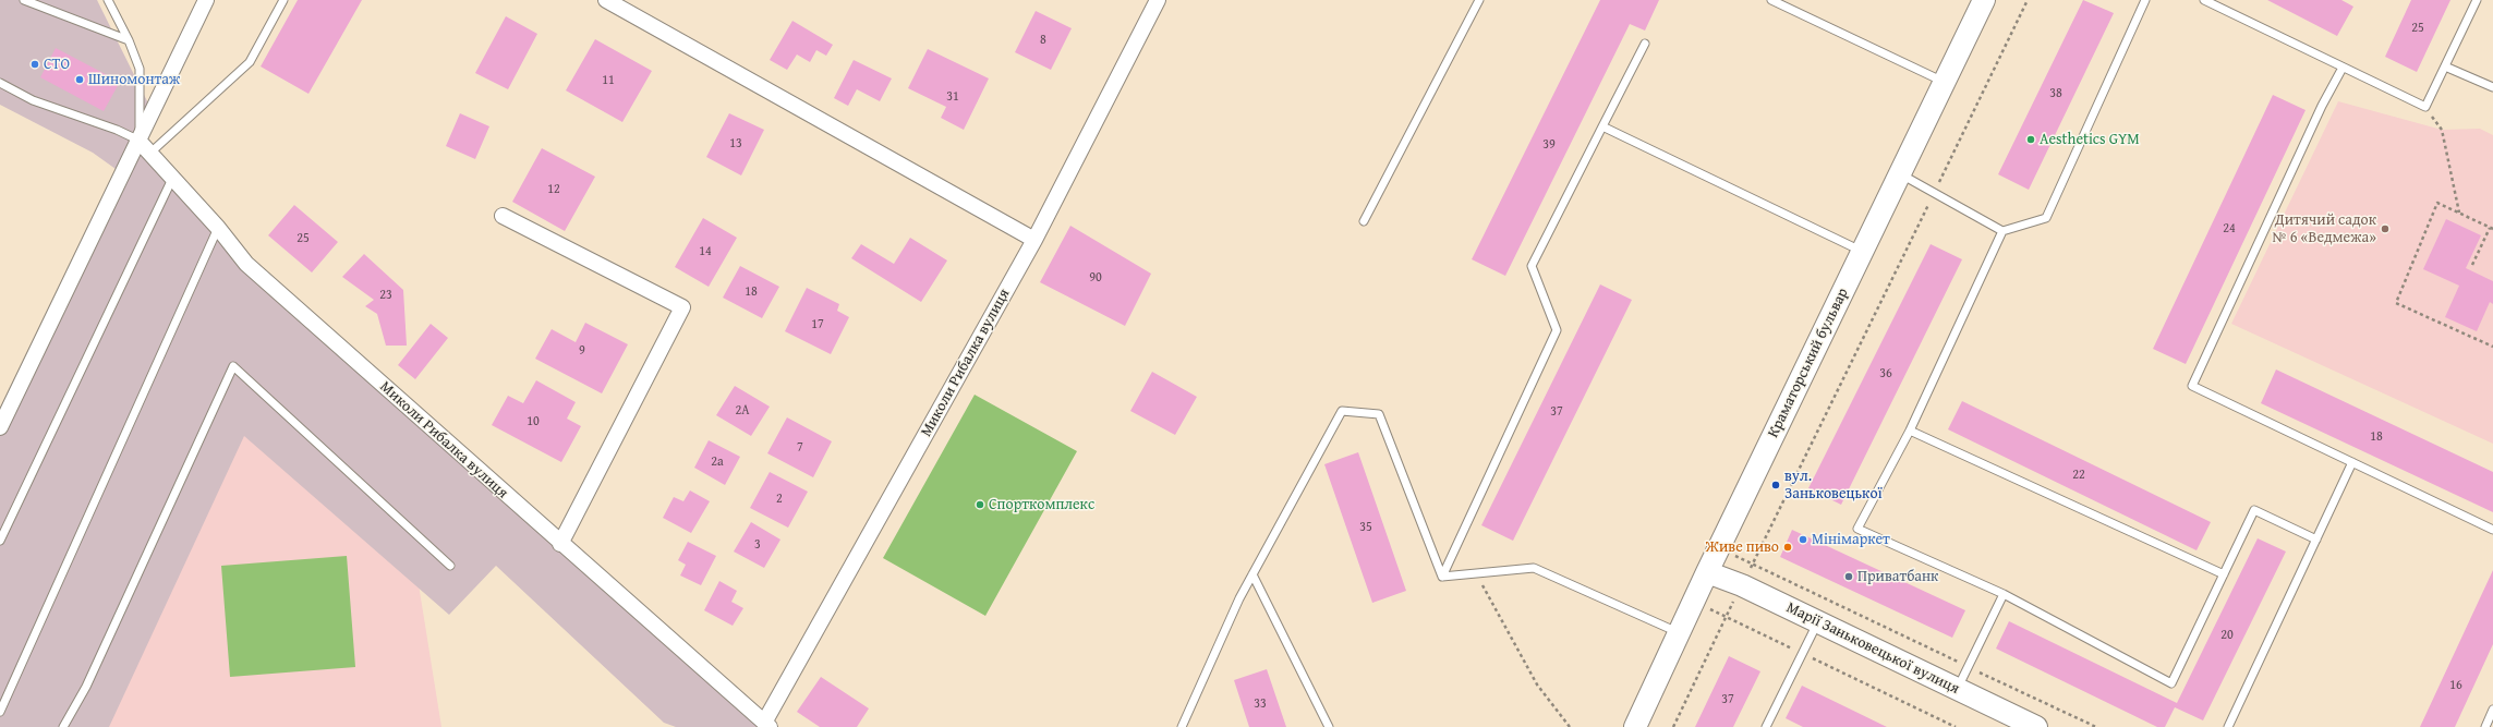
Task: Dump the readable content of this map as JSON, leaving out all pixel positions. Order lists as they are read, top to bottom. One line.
{"streets":{"street":["Миколи Рибалка вулиця","Краматорський бульвар","Марії Заньковецької вулиця"]},"crossings":[["Краматорський бульвар","Марії Заньковецької вулиця"]],"places":["СТО","Шиномонтаж","Aesthetics GYM","Дитячий садок № 6 «Ведмежа»","вул. Заньковецької","Спорткомплекс","Мінімаркет","Живе пиво","Приватбанк"],"house_numbers":["25","8","11","38","31","13","39","12","24","25","14","90","18","23","17","9","36","2А","37","10","18","7","2а","22","2","35","3","20","16","37","33"]}
